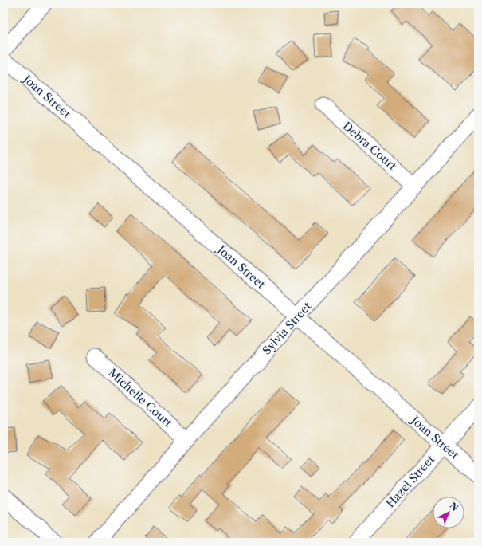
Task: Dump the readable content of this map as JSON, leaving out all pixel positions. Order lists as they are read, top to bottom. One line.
{"streets":{"street":["Joan Street","Debra Court","Sylvia Street","Michelle Court","Hazel Street"]},"crossings":[["Joan Street","Sylvia Street"],["Joan Street","Hazel Street"],["Debra Court","Sylvia Street"],["Sylvia Street","Michelle Court"]],"north":"top right"}
